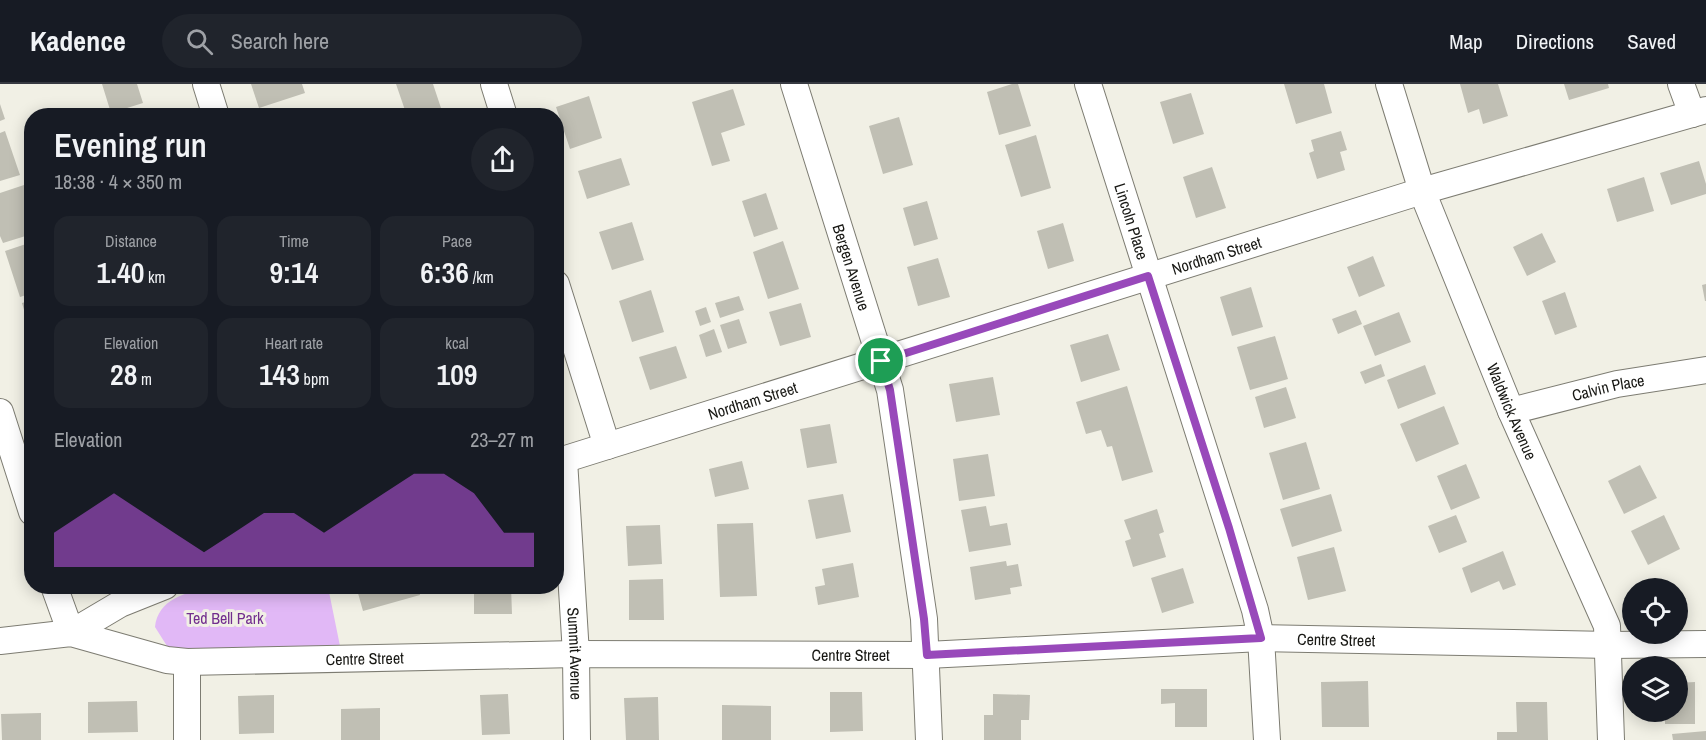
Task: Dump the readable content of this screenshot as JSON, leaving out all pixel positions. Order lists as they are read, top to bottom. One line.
{"streets":{"street":["Lincoln Place","Nordham Street","Bergen Avenue","Calvin Place","Waldwick Avenue","Centre Street","Summit Avenue"]},"crossings":[["Lincoln Place","Nordham Street"],["Lincoln Place","Centre Street"],["Nordham Street","Bergen Avenue"],["Nordham Street","Waldwick Avenue"],["Bergen Avenue","Centre Street"],["Calvin Place","Waldwick Avenue"],["Waldwick Avenue","Centre Street"],["Centre Street","Summit Avenue"]],"parks":["Ted Bell Park"],"page":{"header":"Kadence","search":"Search here","nav":["Map","Directions","Saved"],"heading":["Evening run","18:38 · 4 × 350 m"],"stats":[["Distance","1.40 km"],["Time","9:14"],["Pace","6:36 /km"],["Elevation","28 m"],["Heart rate","143 bpm"],["kcal","109"]],"chart":["Elevation","23–27 m"]}}
